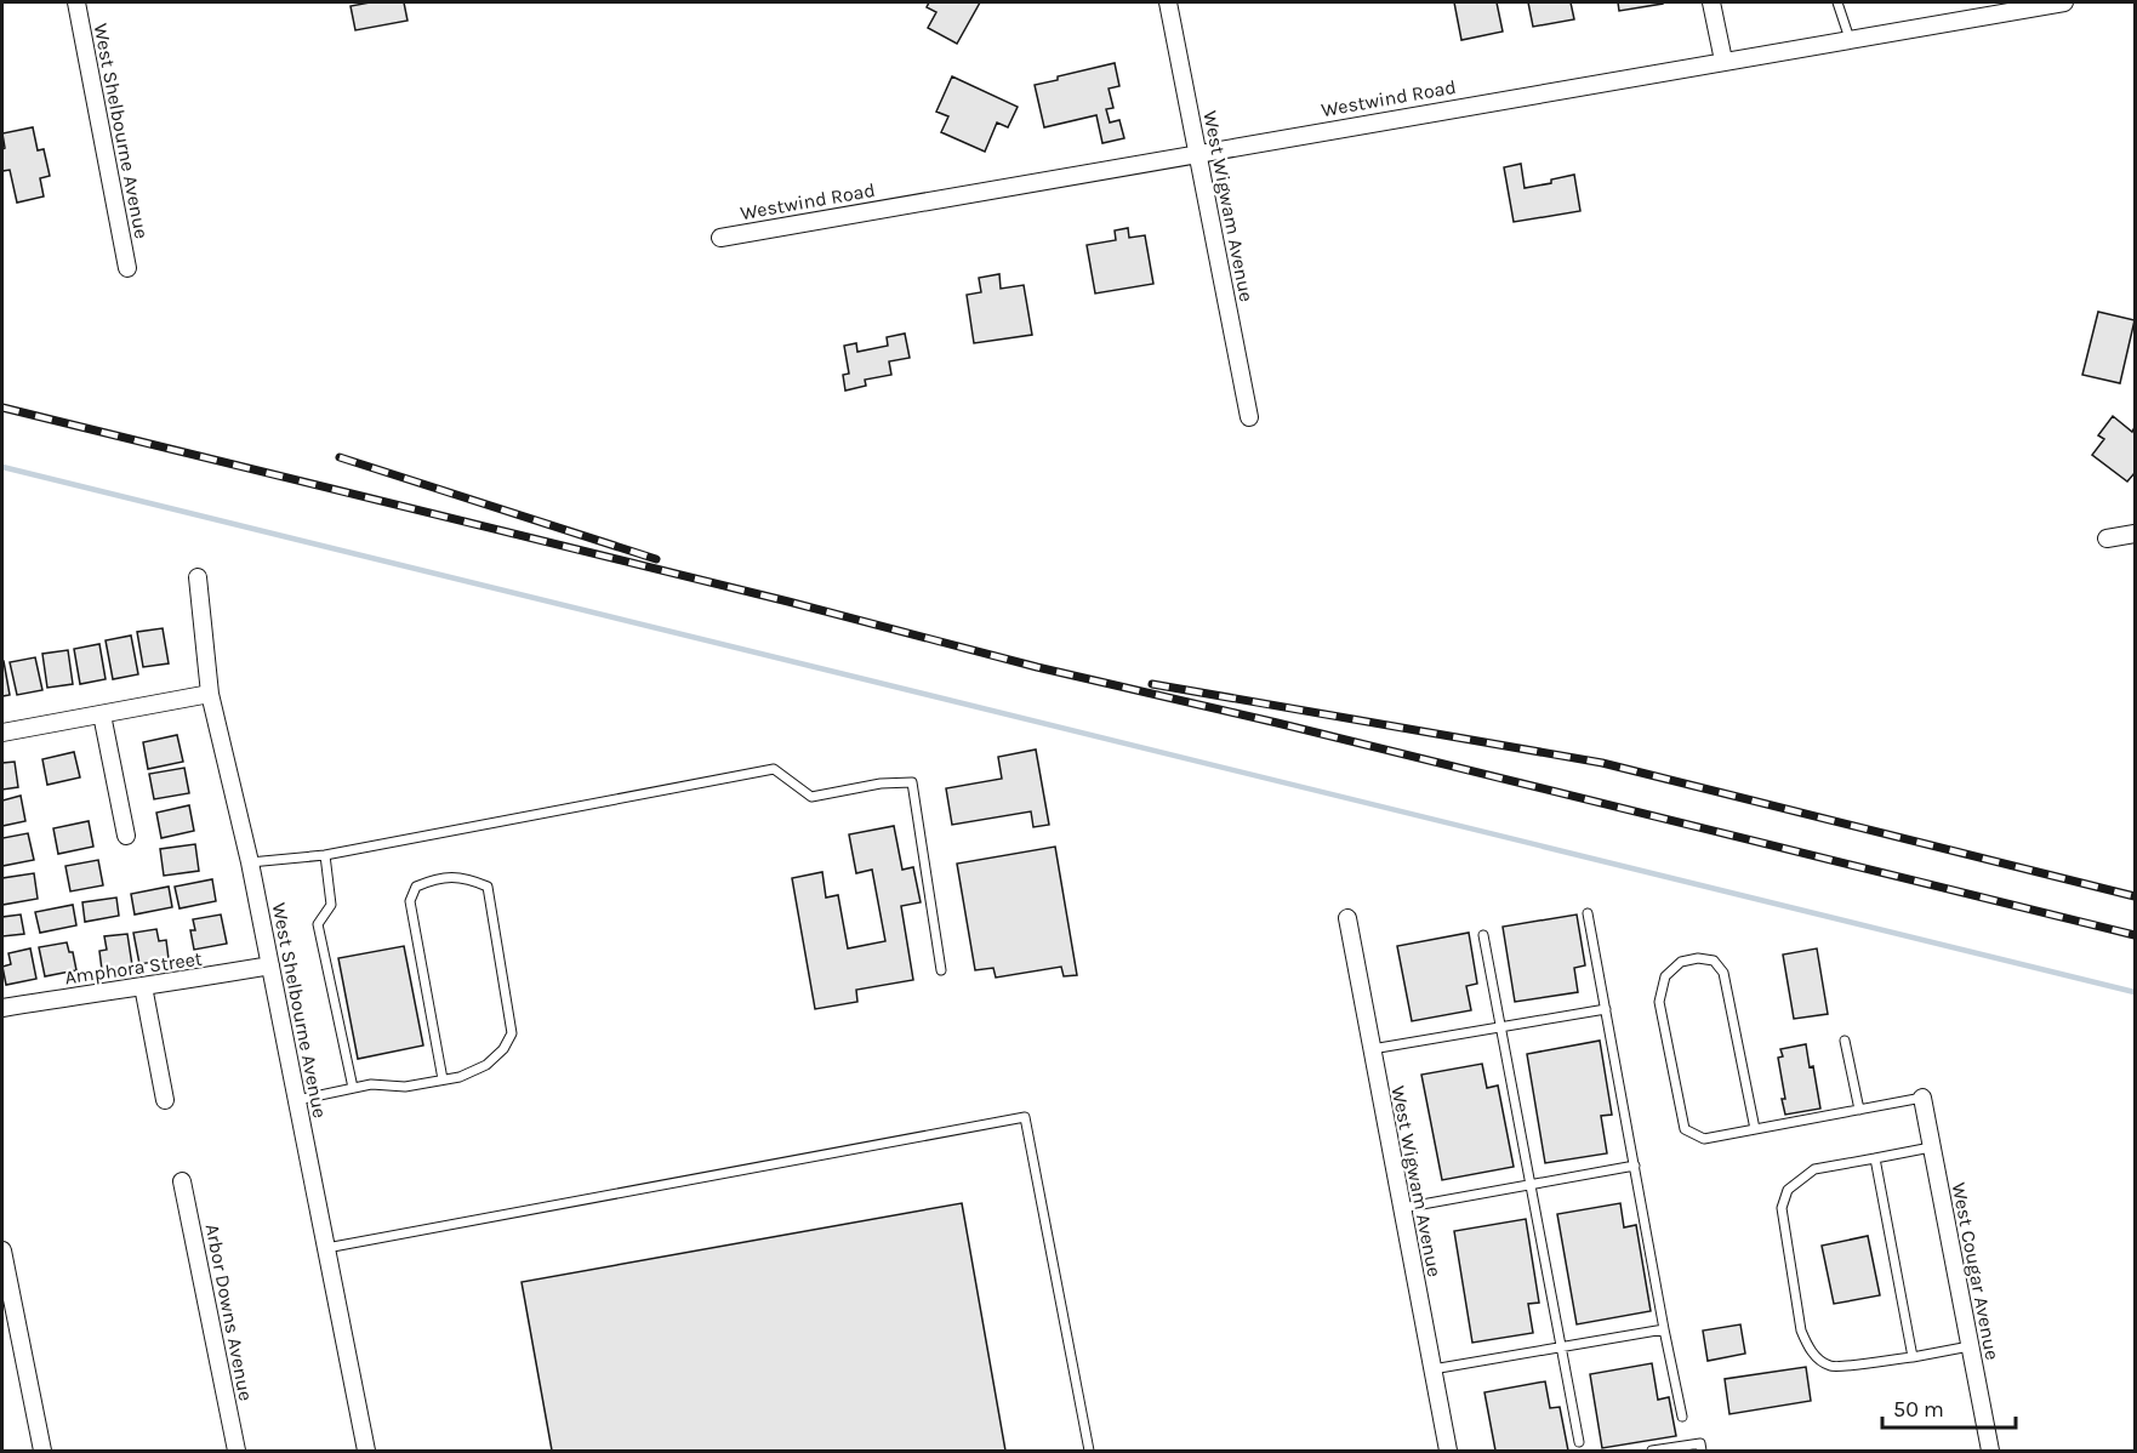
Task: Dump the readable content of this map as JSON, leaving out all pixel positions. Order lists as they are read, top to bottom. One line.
{"streets":{"street":["Westwind Road","West Shelbourne Avenue","West Wigwam Avenue","Amphora Street","West Cougar Avenue","Arbor Downs Avenue"]},"crossings":[["Westwind Road","West Wigwam Avenue"],["West Shelbourne Avenue","Amphora Street"]],"scale_bar":"50 m"}
